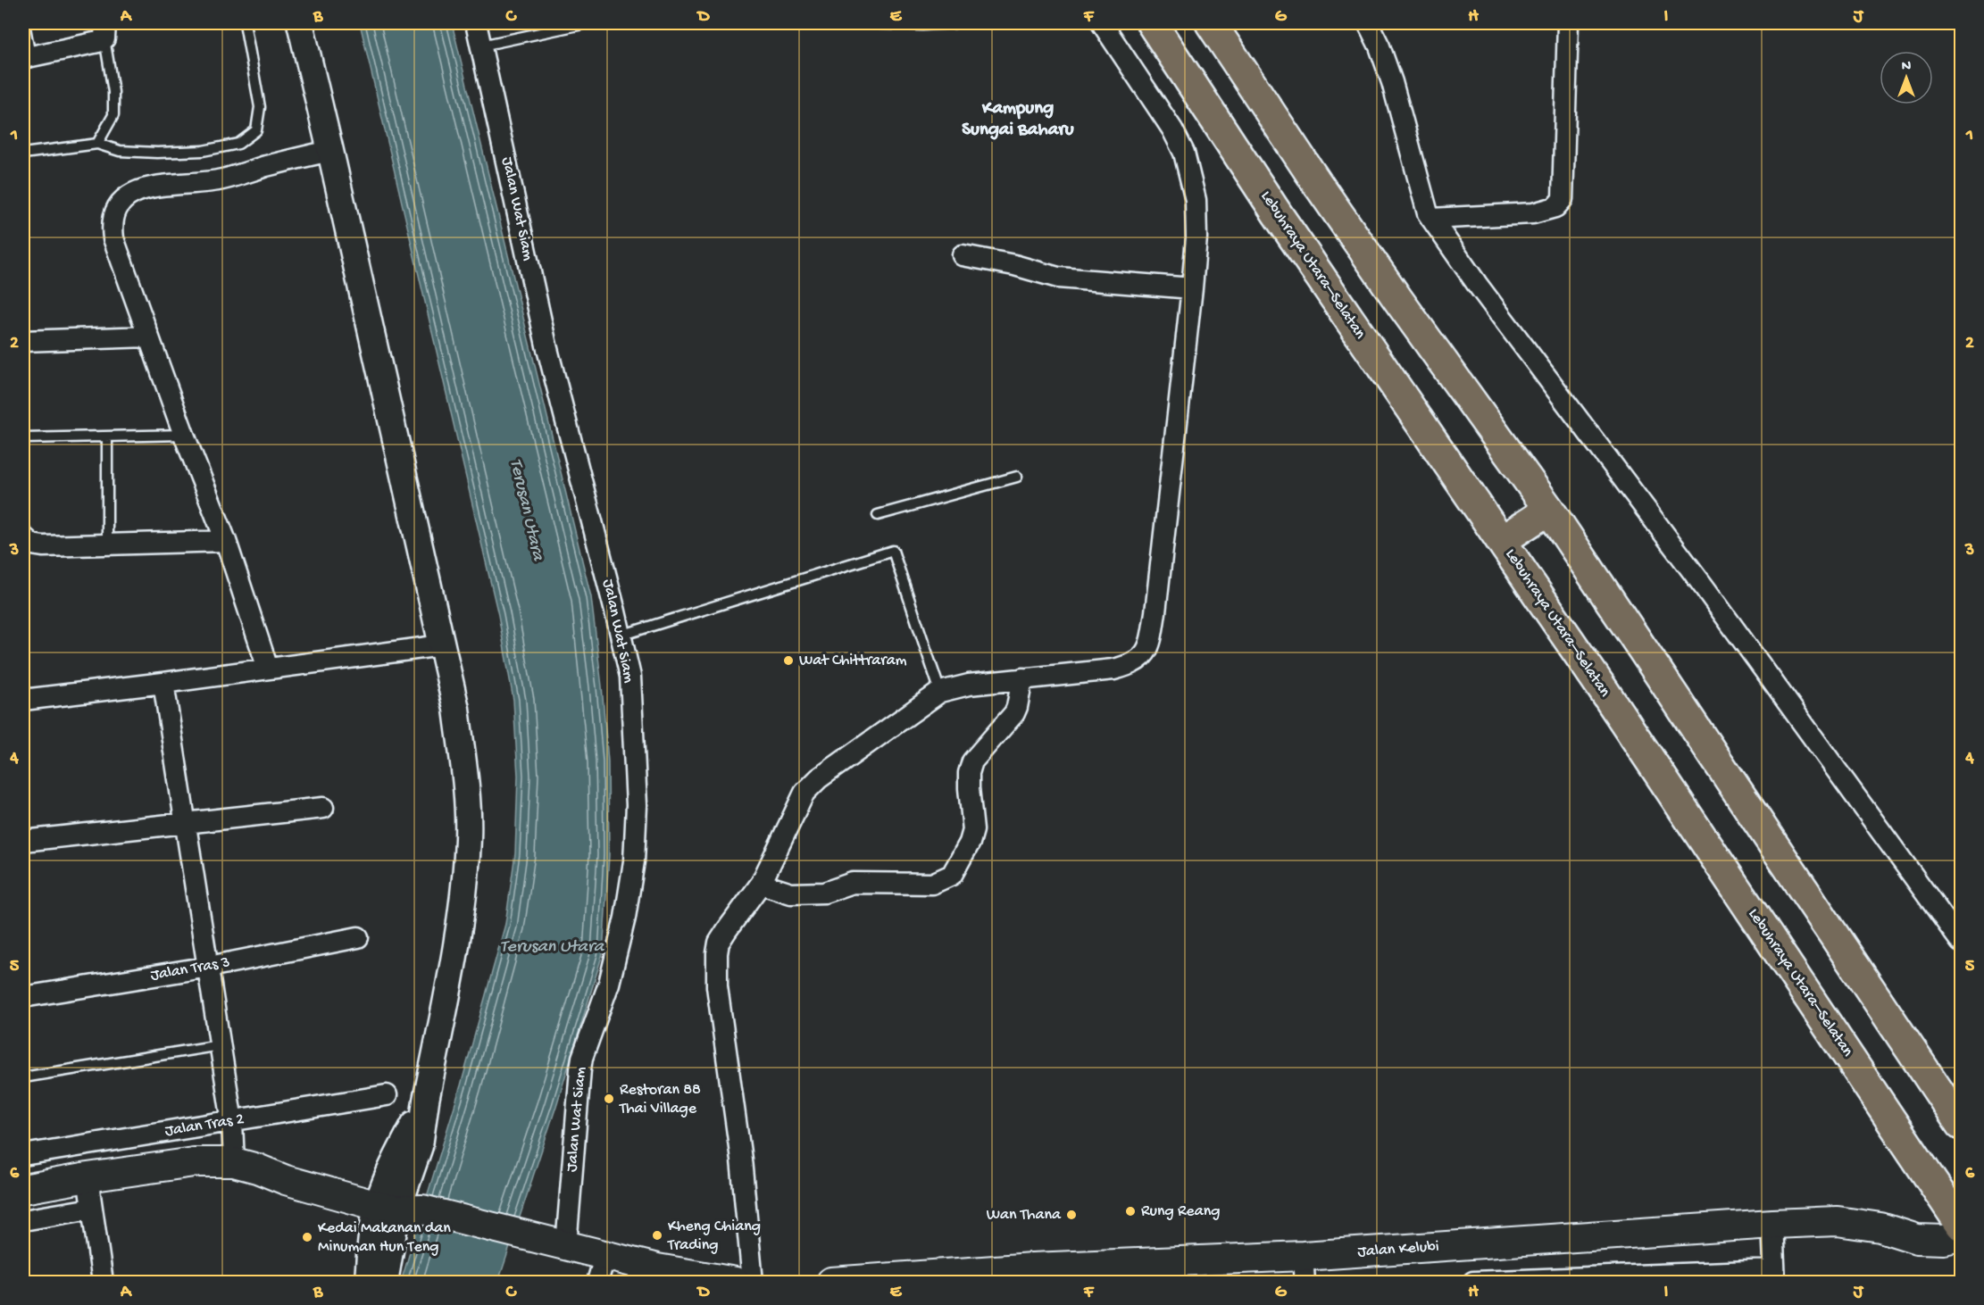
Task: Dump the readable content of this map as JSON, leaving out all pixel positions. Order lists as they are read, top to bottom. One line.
{"streets":{"highway":["Lebuhraya Utara–Selatan"],"main road":["Jalan Kelubi"],"street":["Jalan Wat Siam","Jalan Tras 3","Jalan Tras 2"]},"districts":["Kampung Sungai Baharu"],"water":["Terusan Utara"],"places":["Wat Chittraram","Restoran 88 Thai Village","Rung Reang","Wan Thana","Kheng Chiang Trading","Kedai Makanan dan Minuman Hun Teng"],"north":"top","grid":{"columns":["A","B","C","D","E","F","G","H","I","J"],"rows":["1","2","3","4","5","6"]}}
